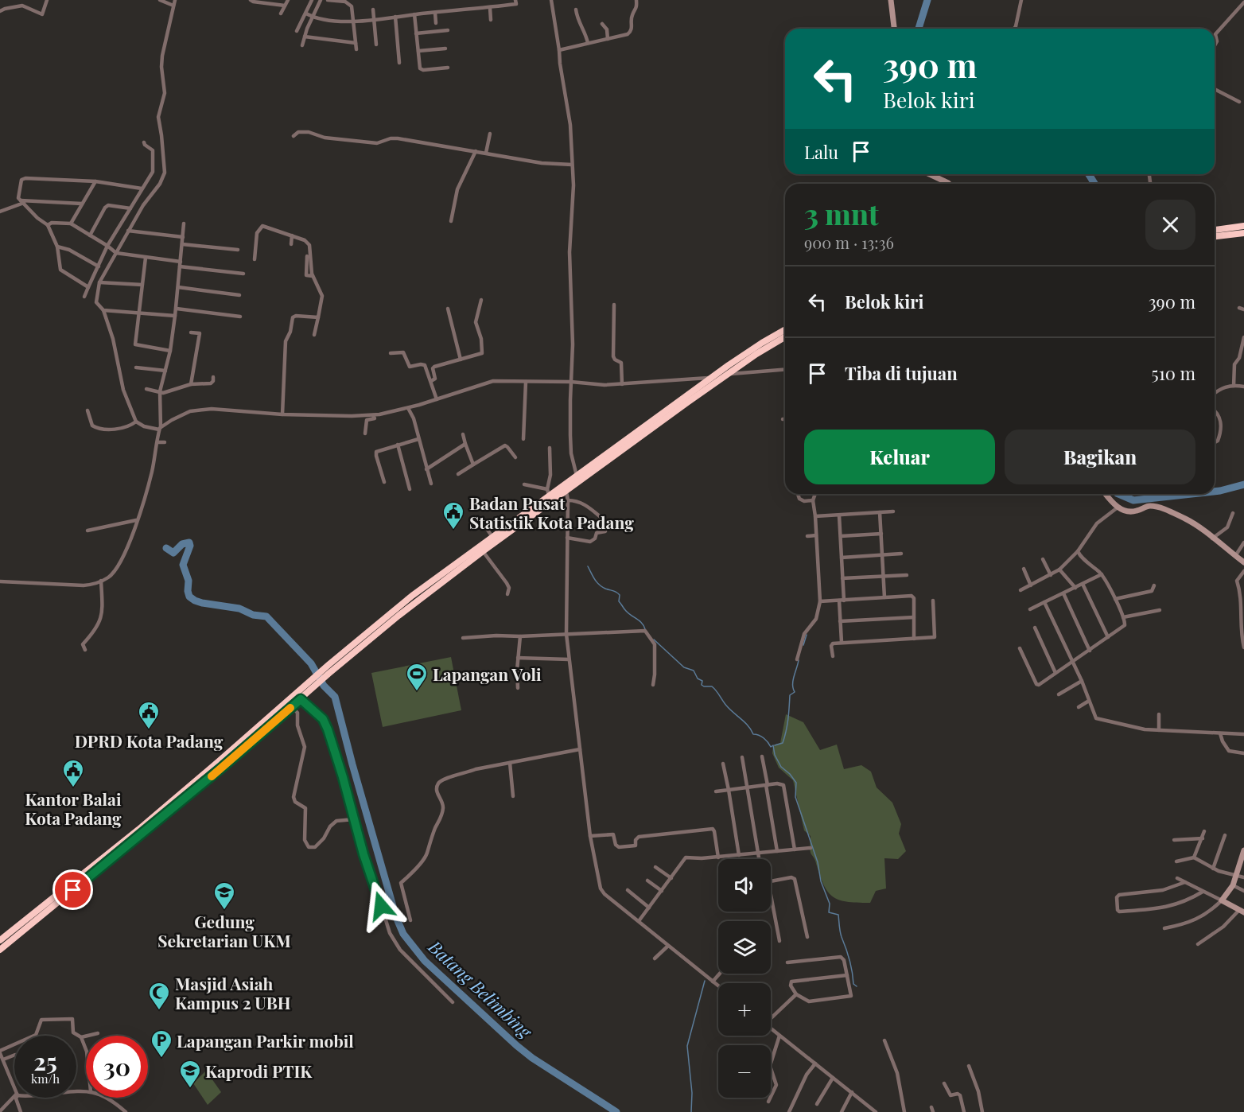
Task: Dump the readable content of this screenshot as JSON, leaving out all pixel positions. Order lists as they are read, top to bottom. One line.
{"water":["Batang Belimbing"],"places":{"public building":["Badan Pusat Statistik Kota Padang","DPRD Kota Padang","Kantor Balai Kota Padang"],"sports":["Lapangan Voli"],"school or university":["Gedung Sekretarian UKM","Kaprodi PTIK"],"mosque":["Masjid Asiah Kampus 2 UBH"],"parking":["Lapangan Parkir mobil"]},"page":{"turn":["390 m","Belok kiri"],"then":"Lalu","heading":["3 mnt","900 m · 13:36"],"list":[{"name":"Belok kiri","value":"390 m"},{"name":"Tiba di tujuan","value":"510 m"}],"buttons":["Keluar","Bagikan"],"map_buttons":["+","−"],"speed":"25 km/h","limit":"30"}}
